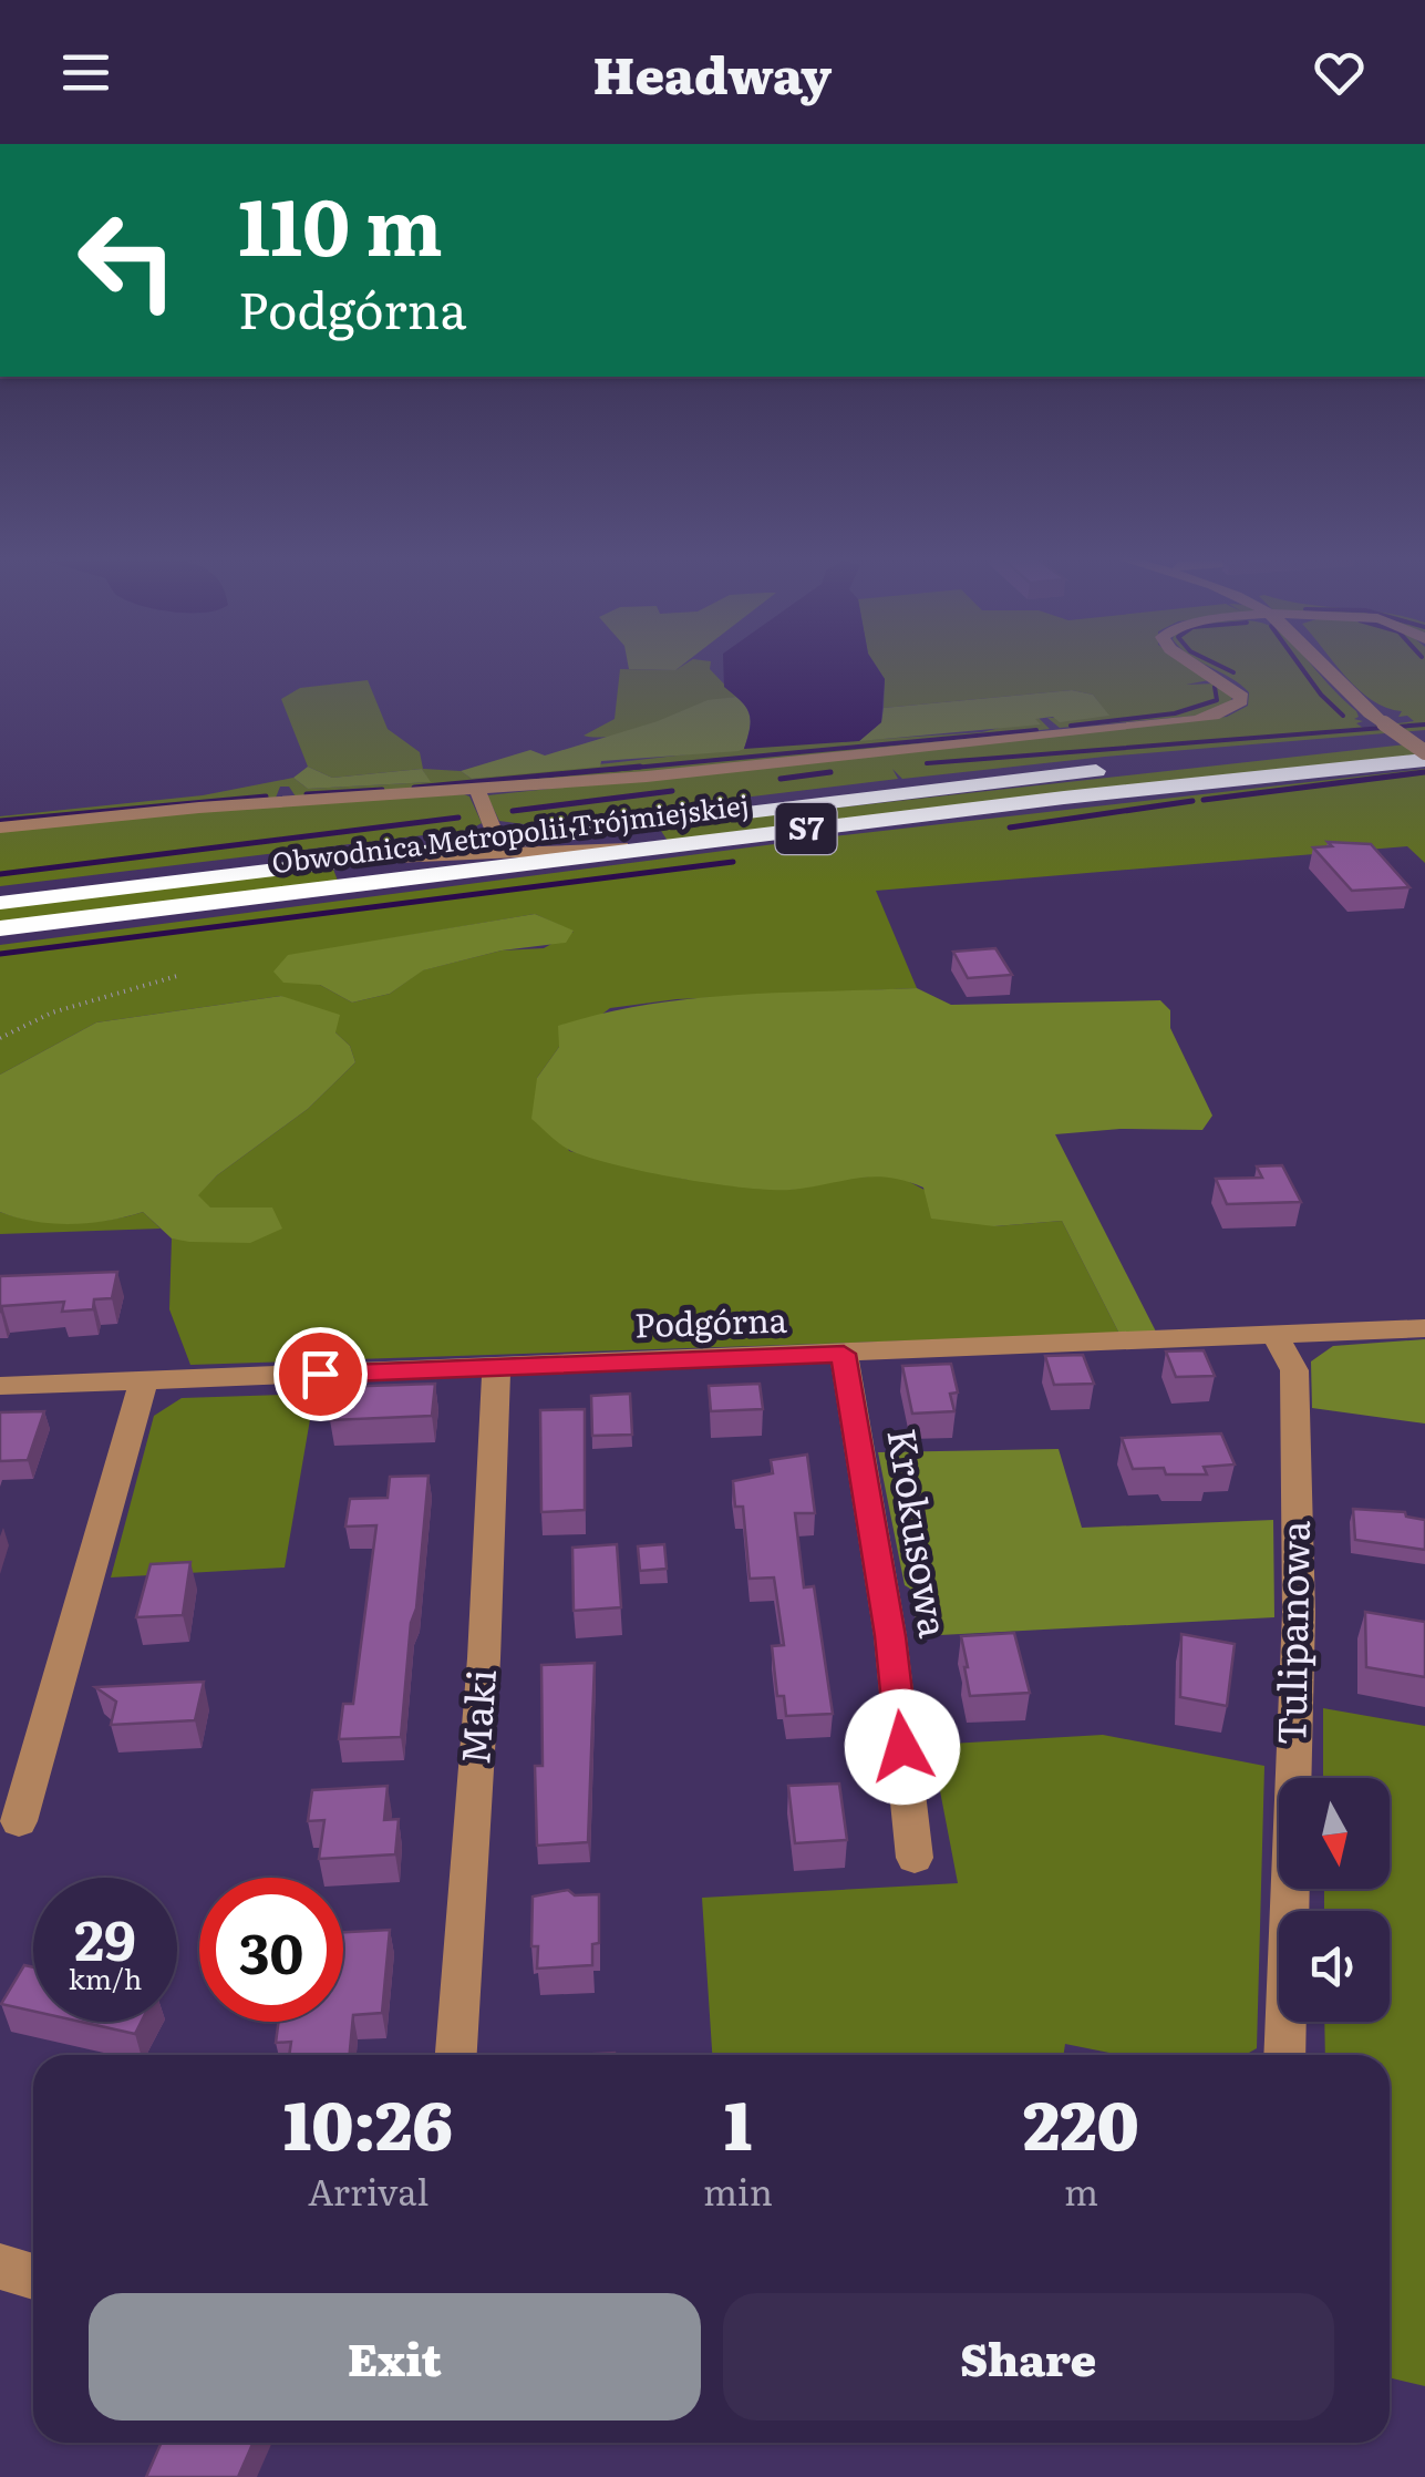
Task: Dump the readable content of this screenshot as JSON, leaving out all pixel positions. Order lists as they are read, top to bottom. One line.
{"streets":{"highway":["S7","Obwodnica Metropolii Trójmiejskiej"],"street":["Podgórna","Krokusowa","Tulipanowa","Maki"]},"crossings":[["Podgórna","Krokusowa"],["Podgórna","Tulipanowa"],["Podgórna","Maki"]],"north":"bottom","page":{"header":"Headway","turn":["110 m","Podgórna"],"speed":"29 km/h","limit":"30","eta":["10:26","Arrival","1","min","220","m"],"buttons":["Exit","Share"]}}
